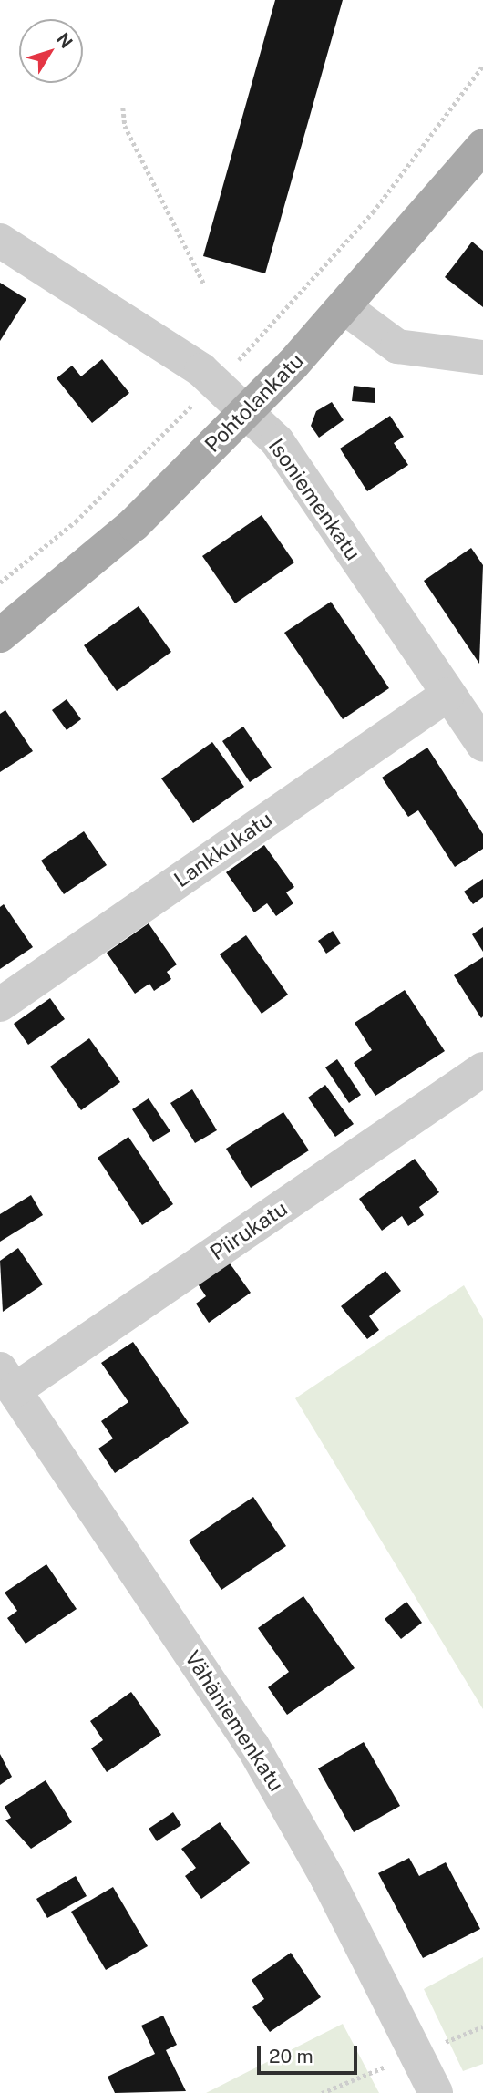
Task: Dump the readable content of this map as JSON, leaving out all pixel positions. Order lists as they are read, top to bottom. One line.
{"streets":{"main road":["Pohtolankatu"],"street":["Isoniemenkatu","Lankkukatu","Piirukatu","Vähäniemenkatu"]},"crossings":[["Pohtolankatu","Isoniemenkatu"],["Isoniemenkatu","Lankkukatu"],["Piirukatu","Vähäniemenkatu"]],"scale_bar":"20 m","north":"top right"}
